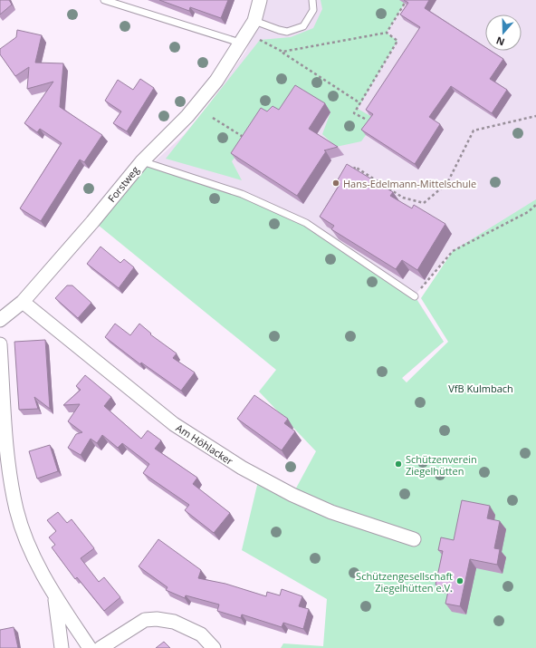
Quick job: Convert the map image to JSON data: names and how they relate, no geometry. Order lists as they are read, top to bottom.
{
  "streets": {
    "street": ["Forstweg", "Am Höhlacker"]
  },
  "crossings": [
    ["Forstweg", "Am Höhlacker"]
  ],
  "parks": ["VfB Kulmbach"],
  "places": ["Hans-Edelmann-Mittelschule", "Schützenverein Ziegelhütten", "Schützengesellschaft Ziegelhütten e.V."],
  "north": "bottom"
}
